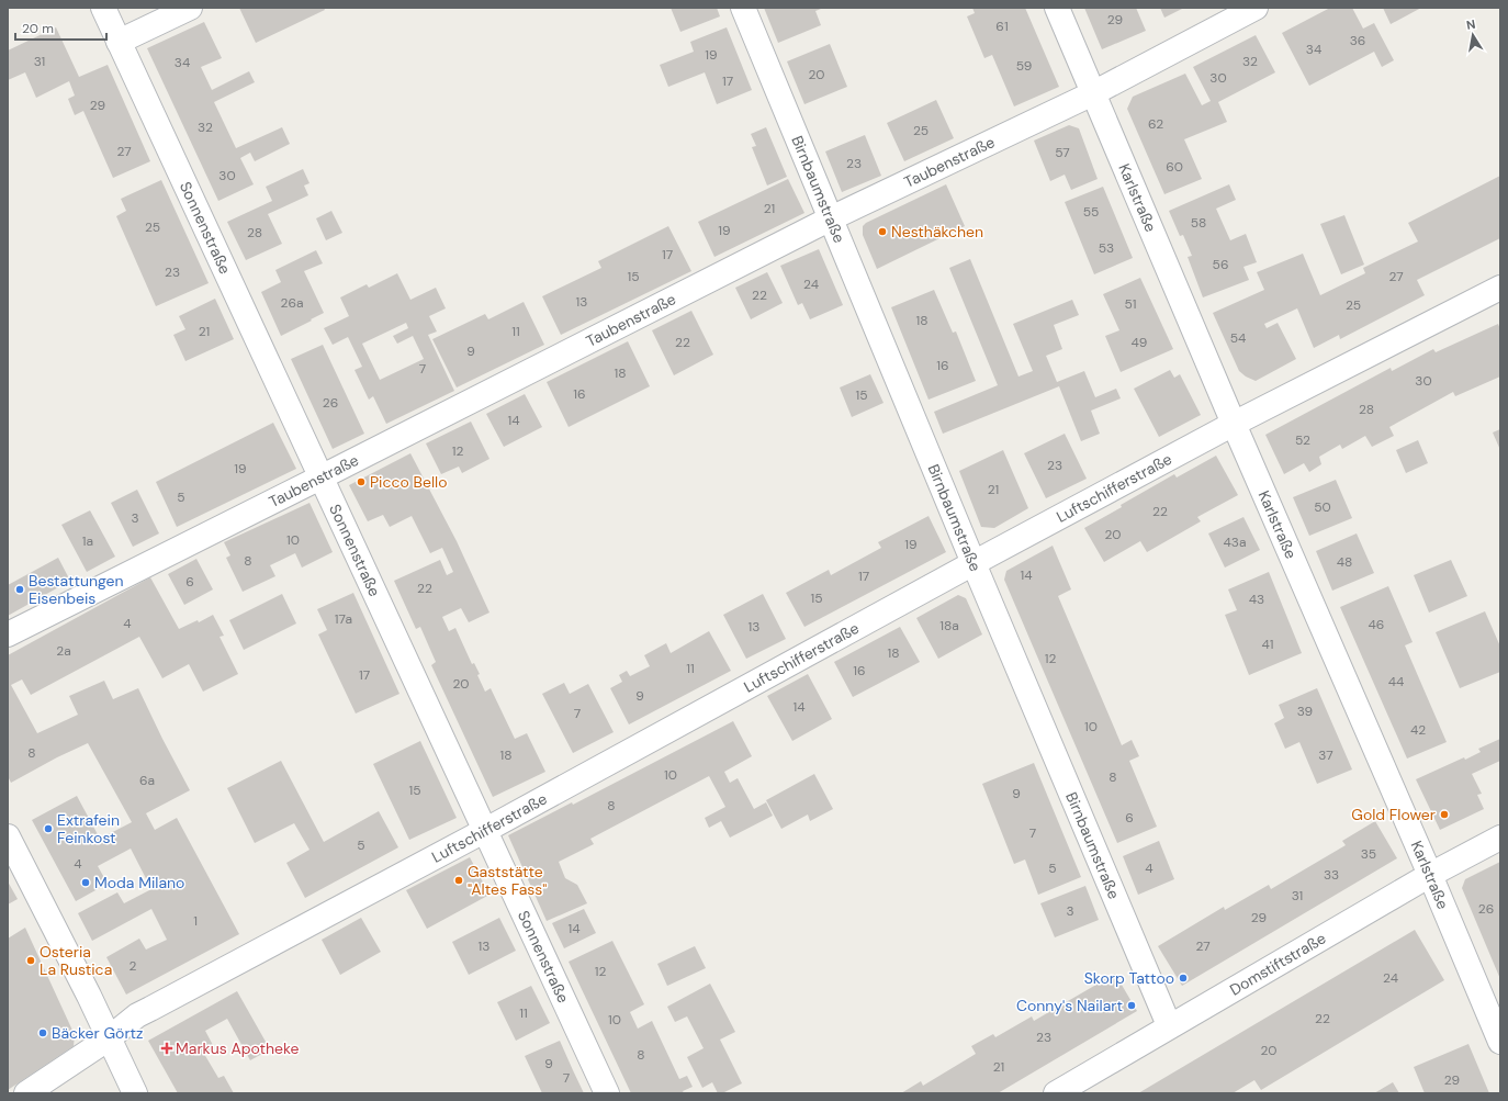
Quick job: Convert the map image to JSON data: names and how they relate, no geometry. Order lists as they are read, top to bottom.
{
  "streets": {
    "street": [
      "Taubenstraße",
      "Birnbaumstraße",
      "Karlstraße",
      "Sonnenstraße",
      "Luftschifferstraße",
      "Domstiftstraße"
    ]
  },
  "crossings": [
    ["Taubenstraße", "Birnbaumstraße"],
    ["Taubenstraße", "Karlstraße"],
    ["Taubenstraße", "Sonnenstraße"],
    ["Birnbaumstraße", "Luftschifferstraße"],
    ["Birnbaumstraße", "Domstiftstraße"],
    ["Karlstraße", "Luftschifferstraße"],
    ["Karlstraße", "Domstiftstraße"],
    ["Sonnenstraße", "Luftschifferstraße"]
  ],
  "places": {
    "other": [
      "Nesthäkchen",
      "Picco Bello",
      "Bestattungen Eisenbeis",
      "Gold Flower",
      "Extrafein Feinkost",
      "Gaststätte \"Altes Fass\"",
      "Moda Milano",
      "Osteria La Rustica",
      "Skorp Tattoo",
      "Conny's Nailart",
      "Bäcker Görtz"
    ],
    "health": ["Markus Apotheke"]
  },
  "house_numbers": [
    "29",
    "61",
    "36",
    "34",
    "19",
    "31",
    "32",
    "34",
    "59",
    "20",
    "30",
    "17",
    "29",
    "62",
    "32",
    "25",
    "27",
    "57",
    "23",
    "60",
    "30",
    "21",
    "55",
    "58",
    "25",
    "19",
    "28",
    "53",
    "17",
    "56",
    "23",
    "15",
    "27",
    "24",
    "22",
    "13",
    "26a",
    "51",
    "25",
    "18",
    "21",
    "11",
    "54",
    "22",
    "49",
    "9",
    "16",
    "7",
    "18",
    "30",
    "16",
    "15",
    "26",
    "28",
    "14",
    "52",
    "12",
    "23",
    "19",
    "21",
    "5",
    "50",
    "22",
    "3",
    "20",
    "10",
    "1a",
    "43a",
    "19",
    "8",
    "48",
    "14",
    "17",
    "6",
    "22",
    "15",
    "43",
    "17a",
    "4",
    "46",
    "18a",
    "13",
    "41",
    "2a",
    "18",
    "12",
    "11",
    "16",
    "17",
    "44",
    "20",
    "9",
    "14",
    "39",
    "7",
    "10",
    "42",
    "8",
    "18",
    "37",
    "10",
    "8",
    "6a",
    "15",
    "9",
    "8",
    "6",
    "7",
    "5",
    "35",
    "4",
    "5",
    "4",
    "33",
    "31",
    "26",
    "3",
    "29",
    "1",
    "14",
    "13",
    "27",
    "2",
    "12",
    "24",
    "11",
    "22",
    "10",
    "23",
    "20",
    "8",
    "9",
    "21",
    "7",
    "29"
  ],
  "scale_bar": "20 m",
  "north": "top"
}
